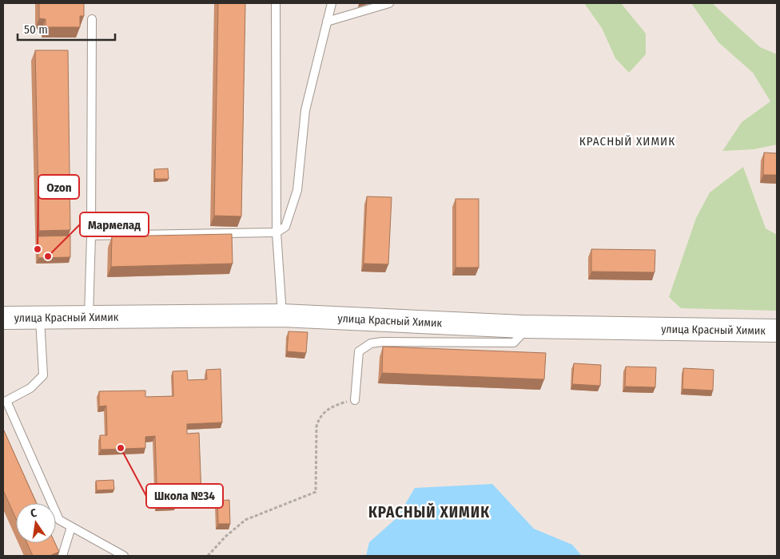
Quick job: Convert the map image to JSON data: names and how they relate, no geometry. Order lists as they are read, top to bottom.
{
  "streets": {
    "street": ["улица Красный Химик"]
  },
  "districts": ["КРАСНЫЙ ХИМИК", "КРАСНЫЙ ХИМИК"],
  "places": ["Ozon", "Мармелад", "Школа №34"],
  "scale_bar": "50 m",
  "north": "top"
}
